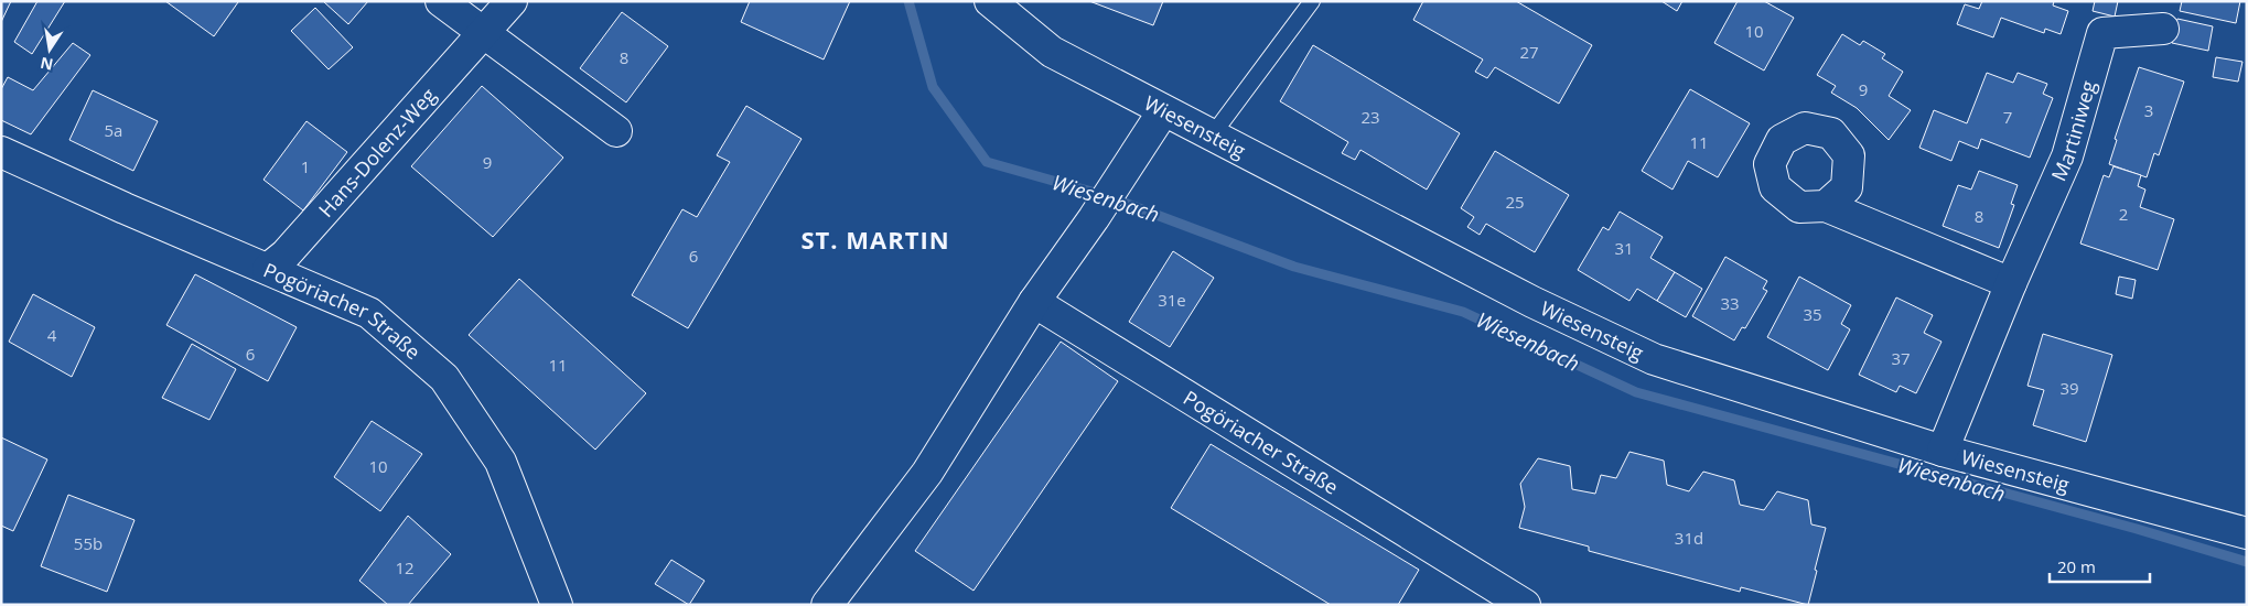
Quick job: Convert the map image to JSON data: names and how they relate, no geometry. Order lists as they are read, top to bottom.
{
  "streets": {
    "street": [
      "Wiesensteig",
      "Martiniweg",
      "Hans-Dolenz-Weg",
      "Pogöriacher Straße"
    ]
  },
  "crossings": [
    ["Wiesensteig", "Martiniweg"],
    ["Hans-Dolenz-Weg", "Pogöriacher Straße"]
  ],
  "districts": ["ST. MARTIN"],
  "water": ["Wiesenbach"],
  "house_numbers": [
    "10",
    "27",
    "8",
    "9",
    "3",
    "23",
    "7",
    "5a",
    "11",
    "9",
    "1",
    "25",
    "2",
    "8",
    "31",
    "6",
    "31e",
    "33",
    "35",
    "4",
    "6",
    "37",
    "11",
    "39",
    "10",
    "31d",
    "55b",
    "12"
  ],
  "scale_bar": "20 m",
  "north": "bottom"
}
